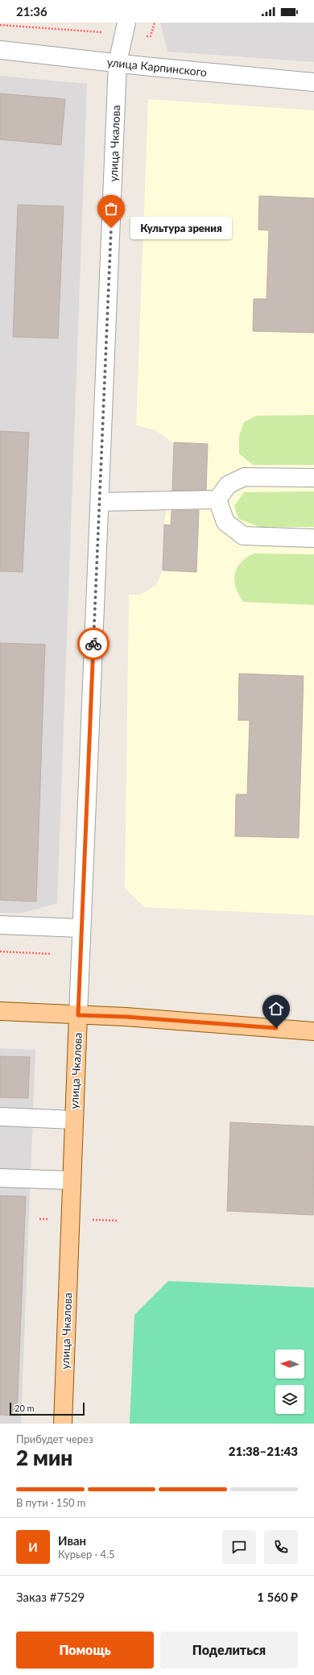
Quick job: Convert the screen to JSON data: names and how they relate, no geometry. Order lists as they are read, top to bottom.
{
  "streets": {
    "main road": ["улица Чкалова"],
    "street": ["улица Карпинского"]
  },
  "crossings": [
    ["улица Карпинского", "улица Чкалова"]
  ],
  "places": ["Культура зрения"],
  "scale_bar": "20 m",
  "north": "left",
  "page": {
    "status": "21:36",
    "bubble": "Культура зрения",
    "scale": "20 m",
    "heading": ["2 мин", "Прибудет через", "21:38–21:43"],
    "panel": [
      "Иван",
      "Курьер · 4.5",
      "Заказ #7529",
      "1 560 ₽"
    ],
    "bar": "В пути · 150 m",
    "round": "И",
    "buttons": ["Помощь", "Поделиться"]
  }
}
